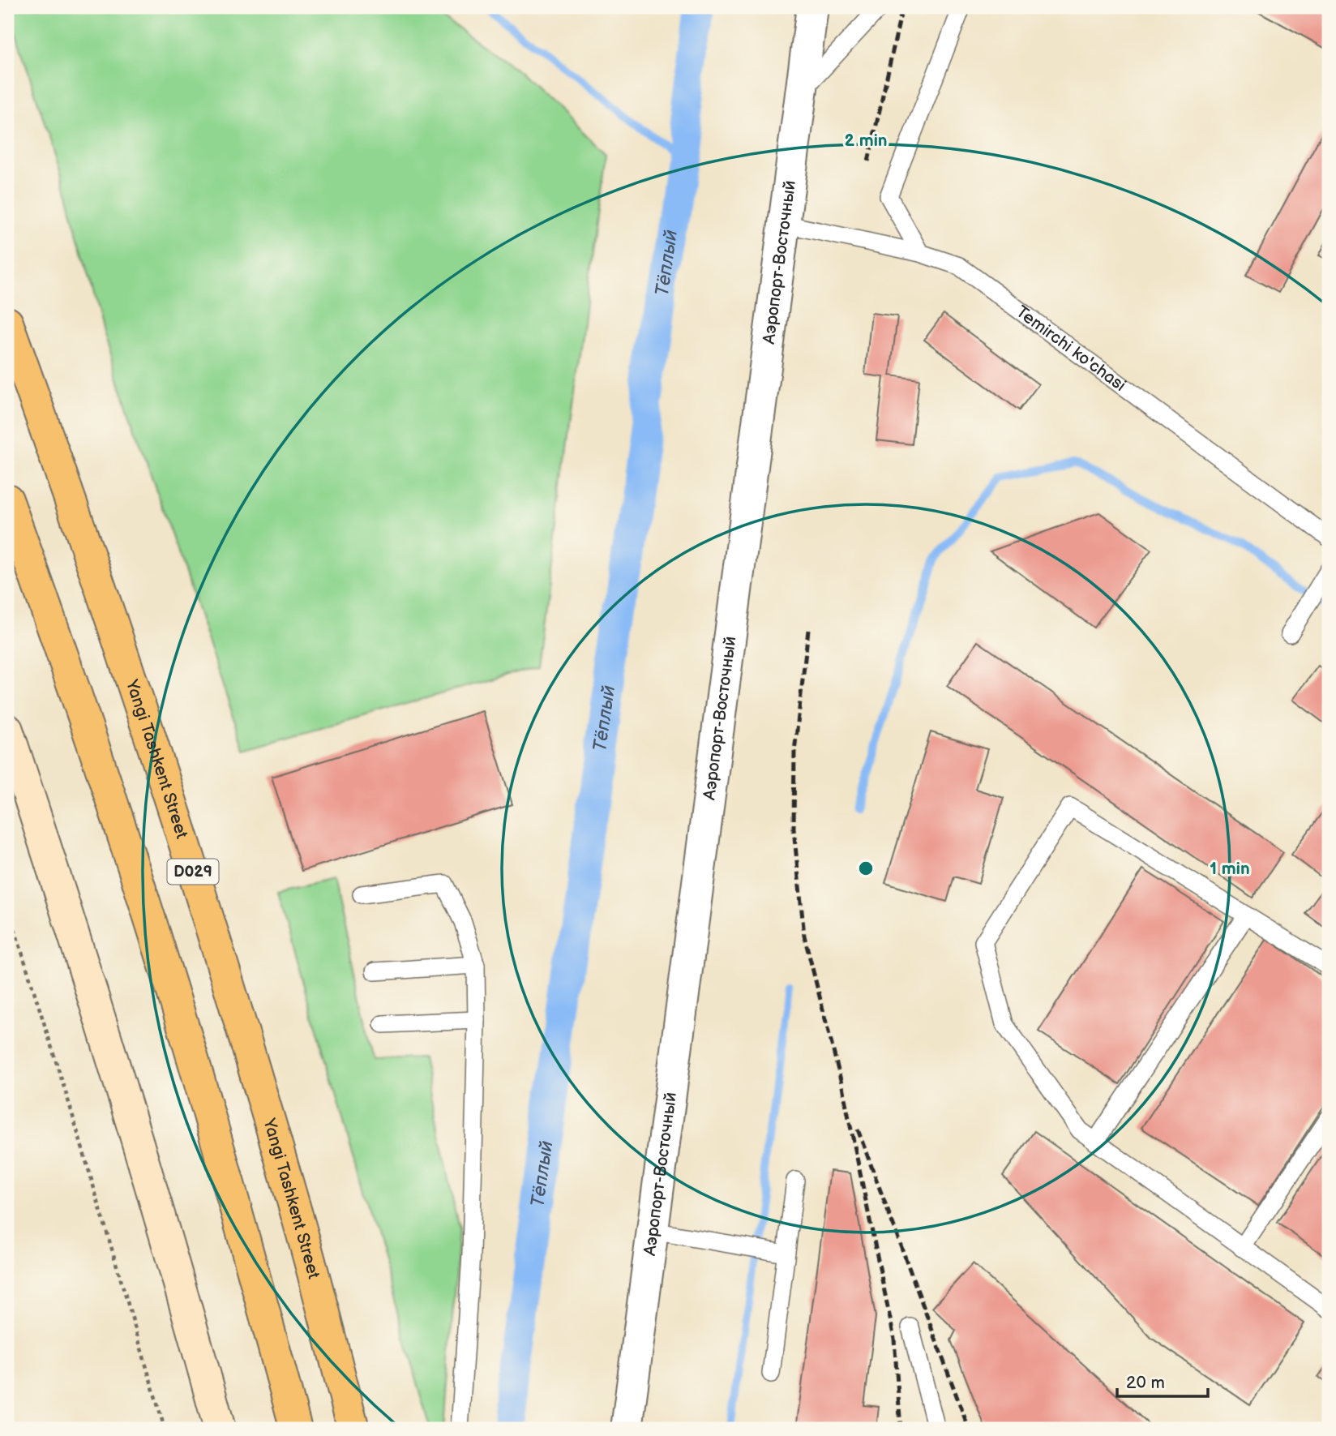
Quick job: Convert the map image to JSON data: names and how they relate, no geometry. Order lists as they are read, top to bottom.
{
  "streets": {
    "highway": ["Yangi Tashkent Street", "D029"],
    "street": ["Аэропорт-Восточный"],
    "lane": ["Temirchi ko'chasi"]
  },
  "crossings": [
    ["Аэропорт-Восточный", "Temirchi ko'chasi"]
  ],
  "water": ["Тёплый"],
  "scale_bar": "20 m",
  "rings": ["2 min", "1 min"]
}
